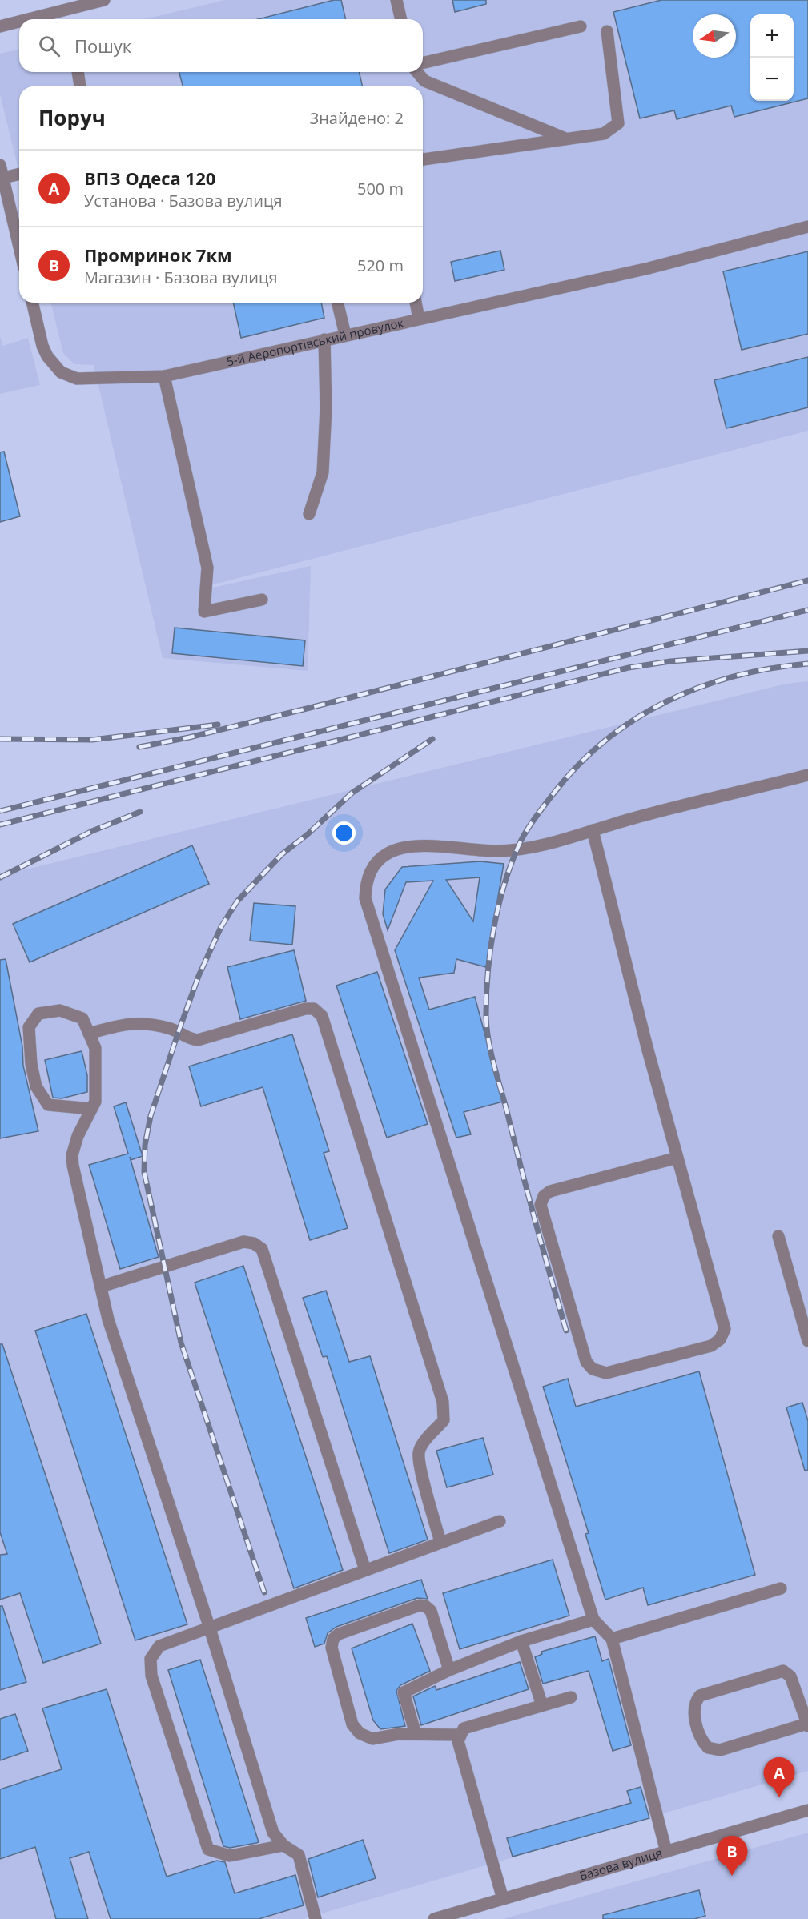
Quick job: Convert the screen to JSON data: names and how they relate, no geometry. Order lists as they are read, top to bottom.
{
  "streets": {
    "street": ["5-й Аеропортівський провулок", "Базова вулиця"]
  },
  "north": "left",
  "page": {
    "map_buttons": ["+", "−"],
    "search": "Пошук",
    "heading": ["Поруч", "Знайдено: 2"],
    "list": [
      {
        "mark": "A",
        "name": "ВПЗ Одеса 120",
        "note": "Установа · Базова вулиця",
        "value": "500 m"
      },
      {
        "mark": "B",
        "name": "Промринок 7км",
        "note": "Магазин · Базова вулиця",
        "value": "520 m"
      }
    ],
    "pins": ["A", "B"]
  }
}
